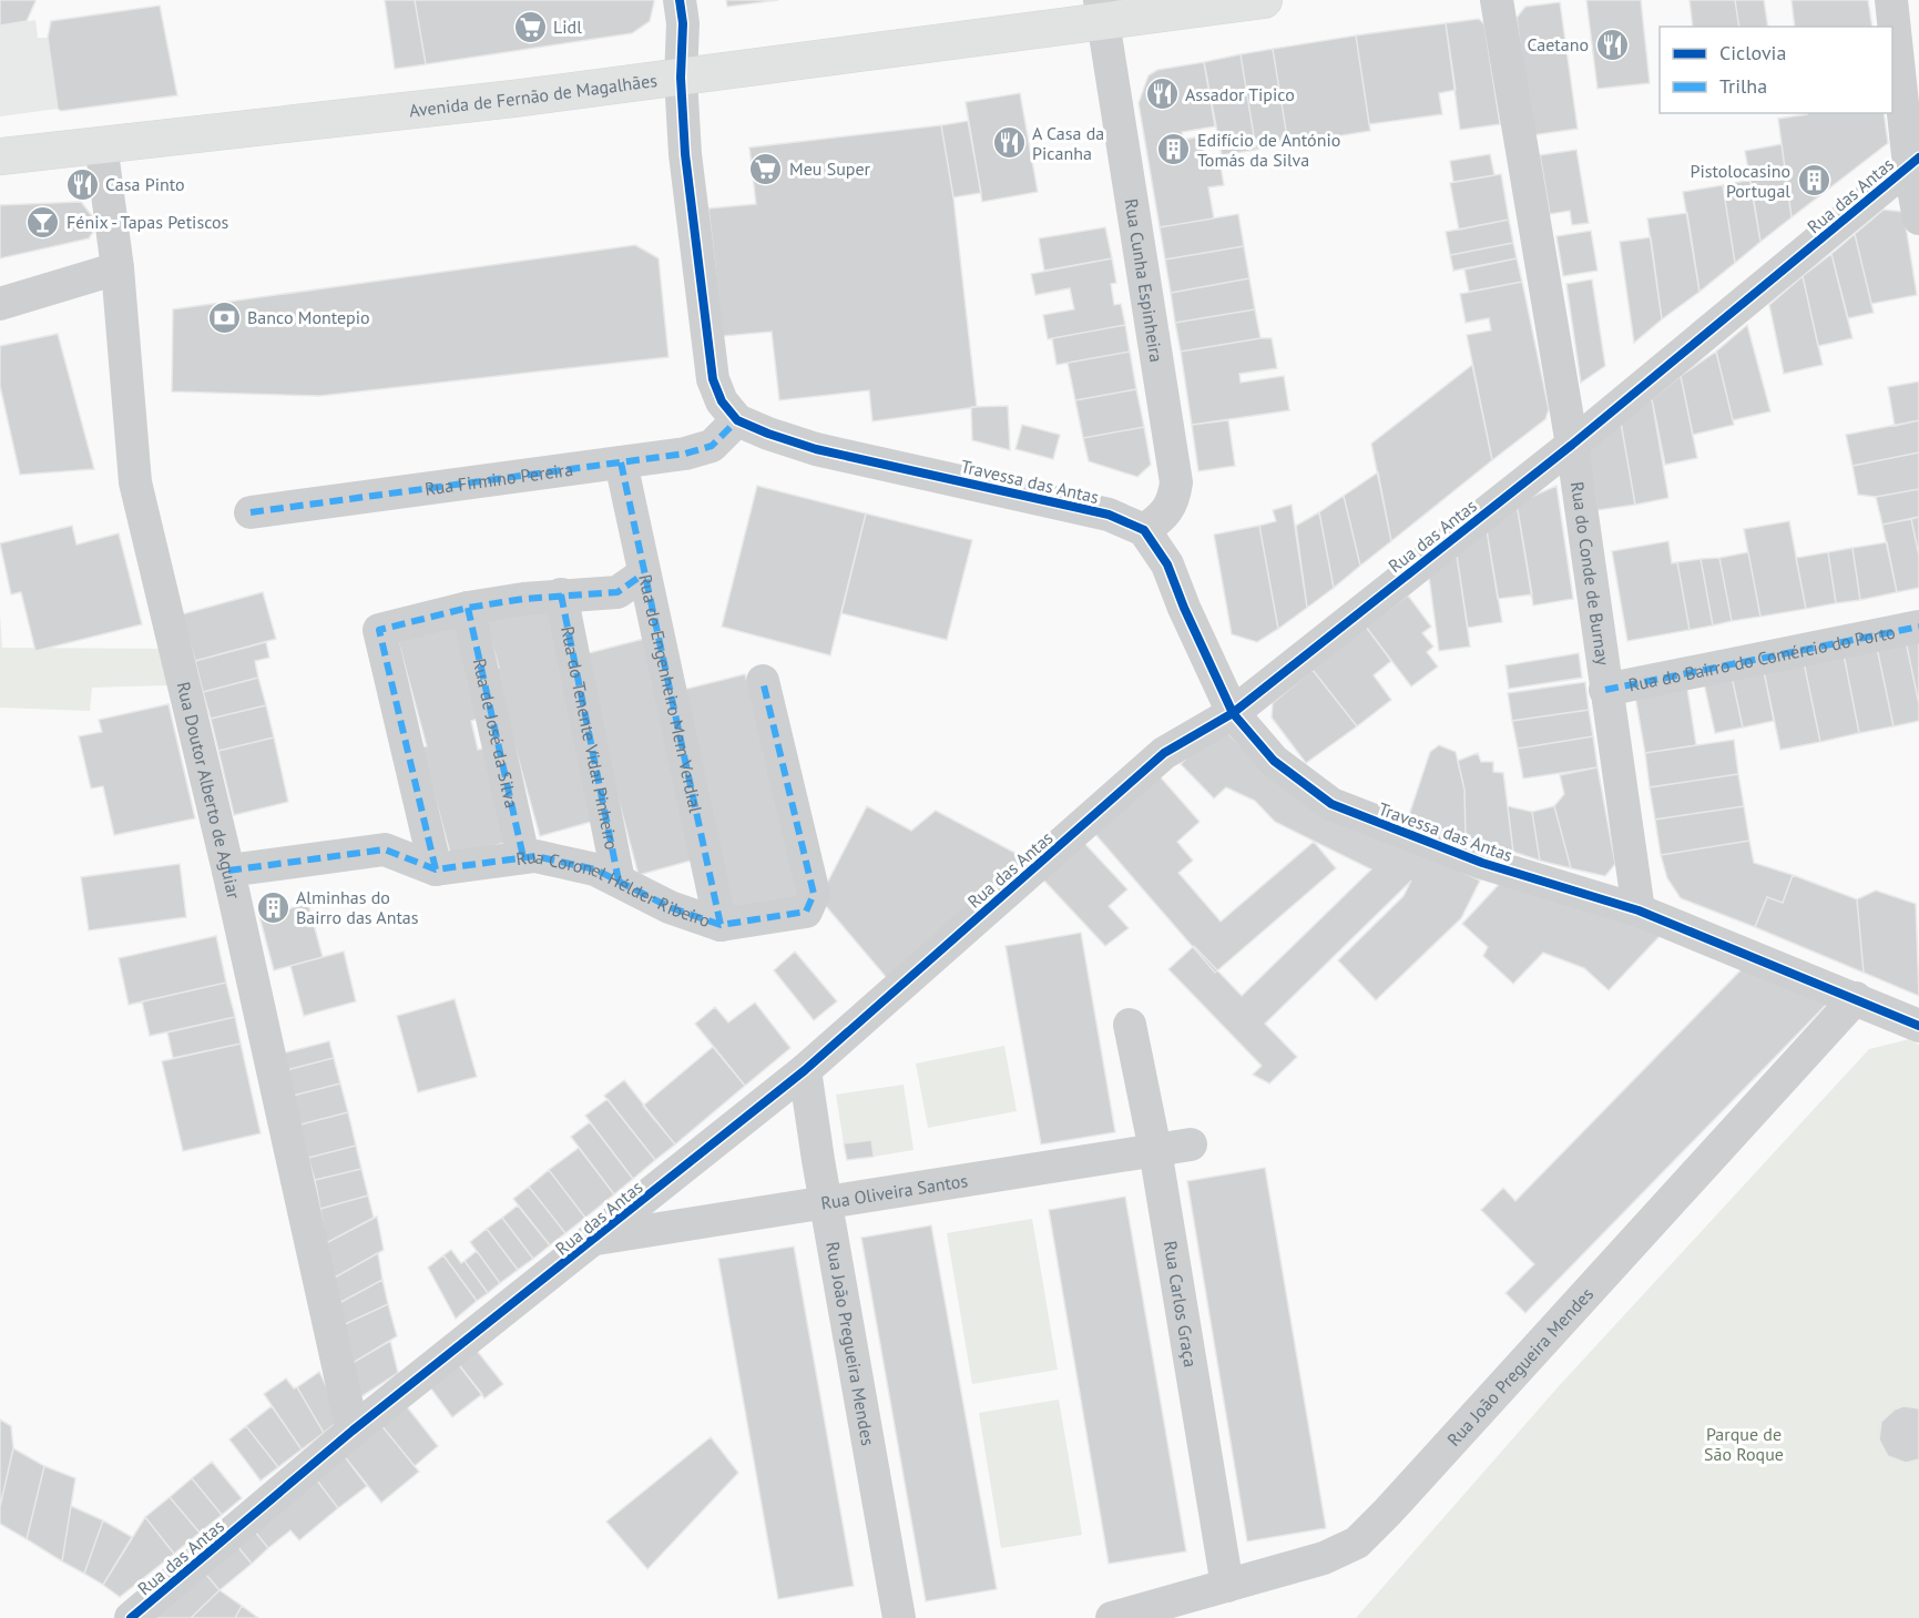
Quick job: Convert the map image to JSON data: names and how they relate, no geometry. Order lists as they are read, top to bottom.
{
  "streets": {
    "main road": ["Avenida de Fernão de Magalhães"],
    "street": [
      "Rua das Antas",
      "Rua Cunha Espinheira",
      "Rua Firmino Pereira",
      "Travessa das Antas",
      "Rua do Conde de Burnay",
      "Rua do Bairro do Comércio do Porto",
      "Rua do Engenheiro Mem Verdial",
      "Rua de José da Silva",
      "Rua do Tenente Vidal Pinheiro",
      "Rua Doutor Alberto de Aguiar",
      "Rua Coronel Hélder Ribeiro",
      "Rua Oliveira Santos",
      "Rua Carlos Graça",
      "Rua João Pregueira Mendes"
    ]
  },
  "crossings": [
    ["Avenida de Fernão de Magalhães", "Rua Cunha Espinheira"],
    ["Avenida de Fernão de Magalhães", "Rua Doutor Alberto de Aguiar"],
    ["Rua das Antas", "Travessa das Antas"],
    ["Rua das Antas", "Rua do Conde de Burnay"],
    ["Rua das Antas", "Rua Doutor Alberto de Aguiar"],
    ["Rua das Antas", "Rua Oliveira Santos"],
    ["Rua das Antas", "Rua João Pregueira Mendes"],
    ["Rua Cunha Espinheira", "Travessa das Antas"],
    ["Rua Firmino Pereira", "Travessa das Antas"],
    ["Rua Firmino Pereira", "Rua do Engenheiro Mem Verdial"],
    ["Travessa das Antas", "Rua do Conde de Burnay"],
    ["Travessa das Antas", "Rua João Pregueira Mendes"],
    ["Rua do Conde de Burnay", "Rua do Bairro do Comércio do Porto"],
    ["Rua do Engenheiro Mem Verdial", "Rua Coronel Hélder Ribeiro"],
    ["Rua de José da Silva", "Rua Coronel Hélder Ribeiro"],
    ["Rua do Tenente Vidal Pinheiro", "Rua Coronel Hélder Ribeiro"],
    ["Rua Doutor Alberto de Aguiar", "Rua Coronel Hélder Ribeiro"],
    ["Rua Oliveira Santos", "Rua Carlos Graça"],
    ["Rua Oliveira Santos", "Rua João Pregueira Mendes"],
    ["Rua Carlos Graça", "Rua João Pregueira Mendes"]
  ],
  "parks": ["Parque de São Roque"],
  "places": {
    "supermarket": ["Lidl", "Meu Super"],
    "restaurant": [
      "Caetano",
      "Assador Tipico",
      "A Casa da Picanha",
      "Casa Pinto"
    ],
    "building": ["Edifício de António Tomás da Silva", "Pistolocasino Portugal", "Alminhas do Bairro das Antas"],
    "bar": ["Fénix - Tapas Petiscos"],
    "bank": ["Banco Montepio"]
  },
  "legend": ["Ciclovia", "Trilha"]
}
